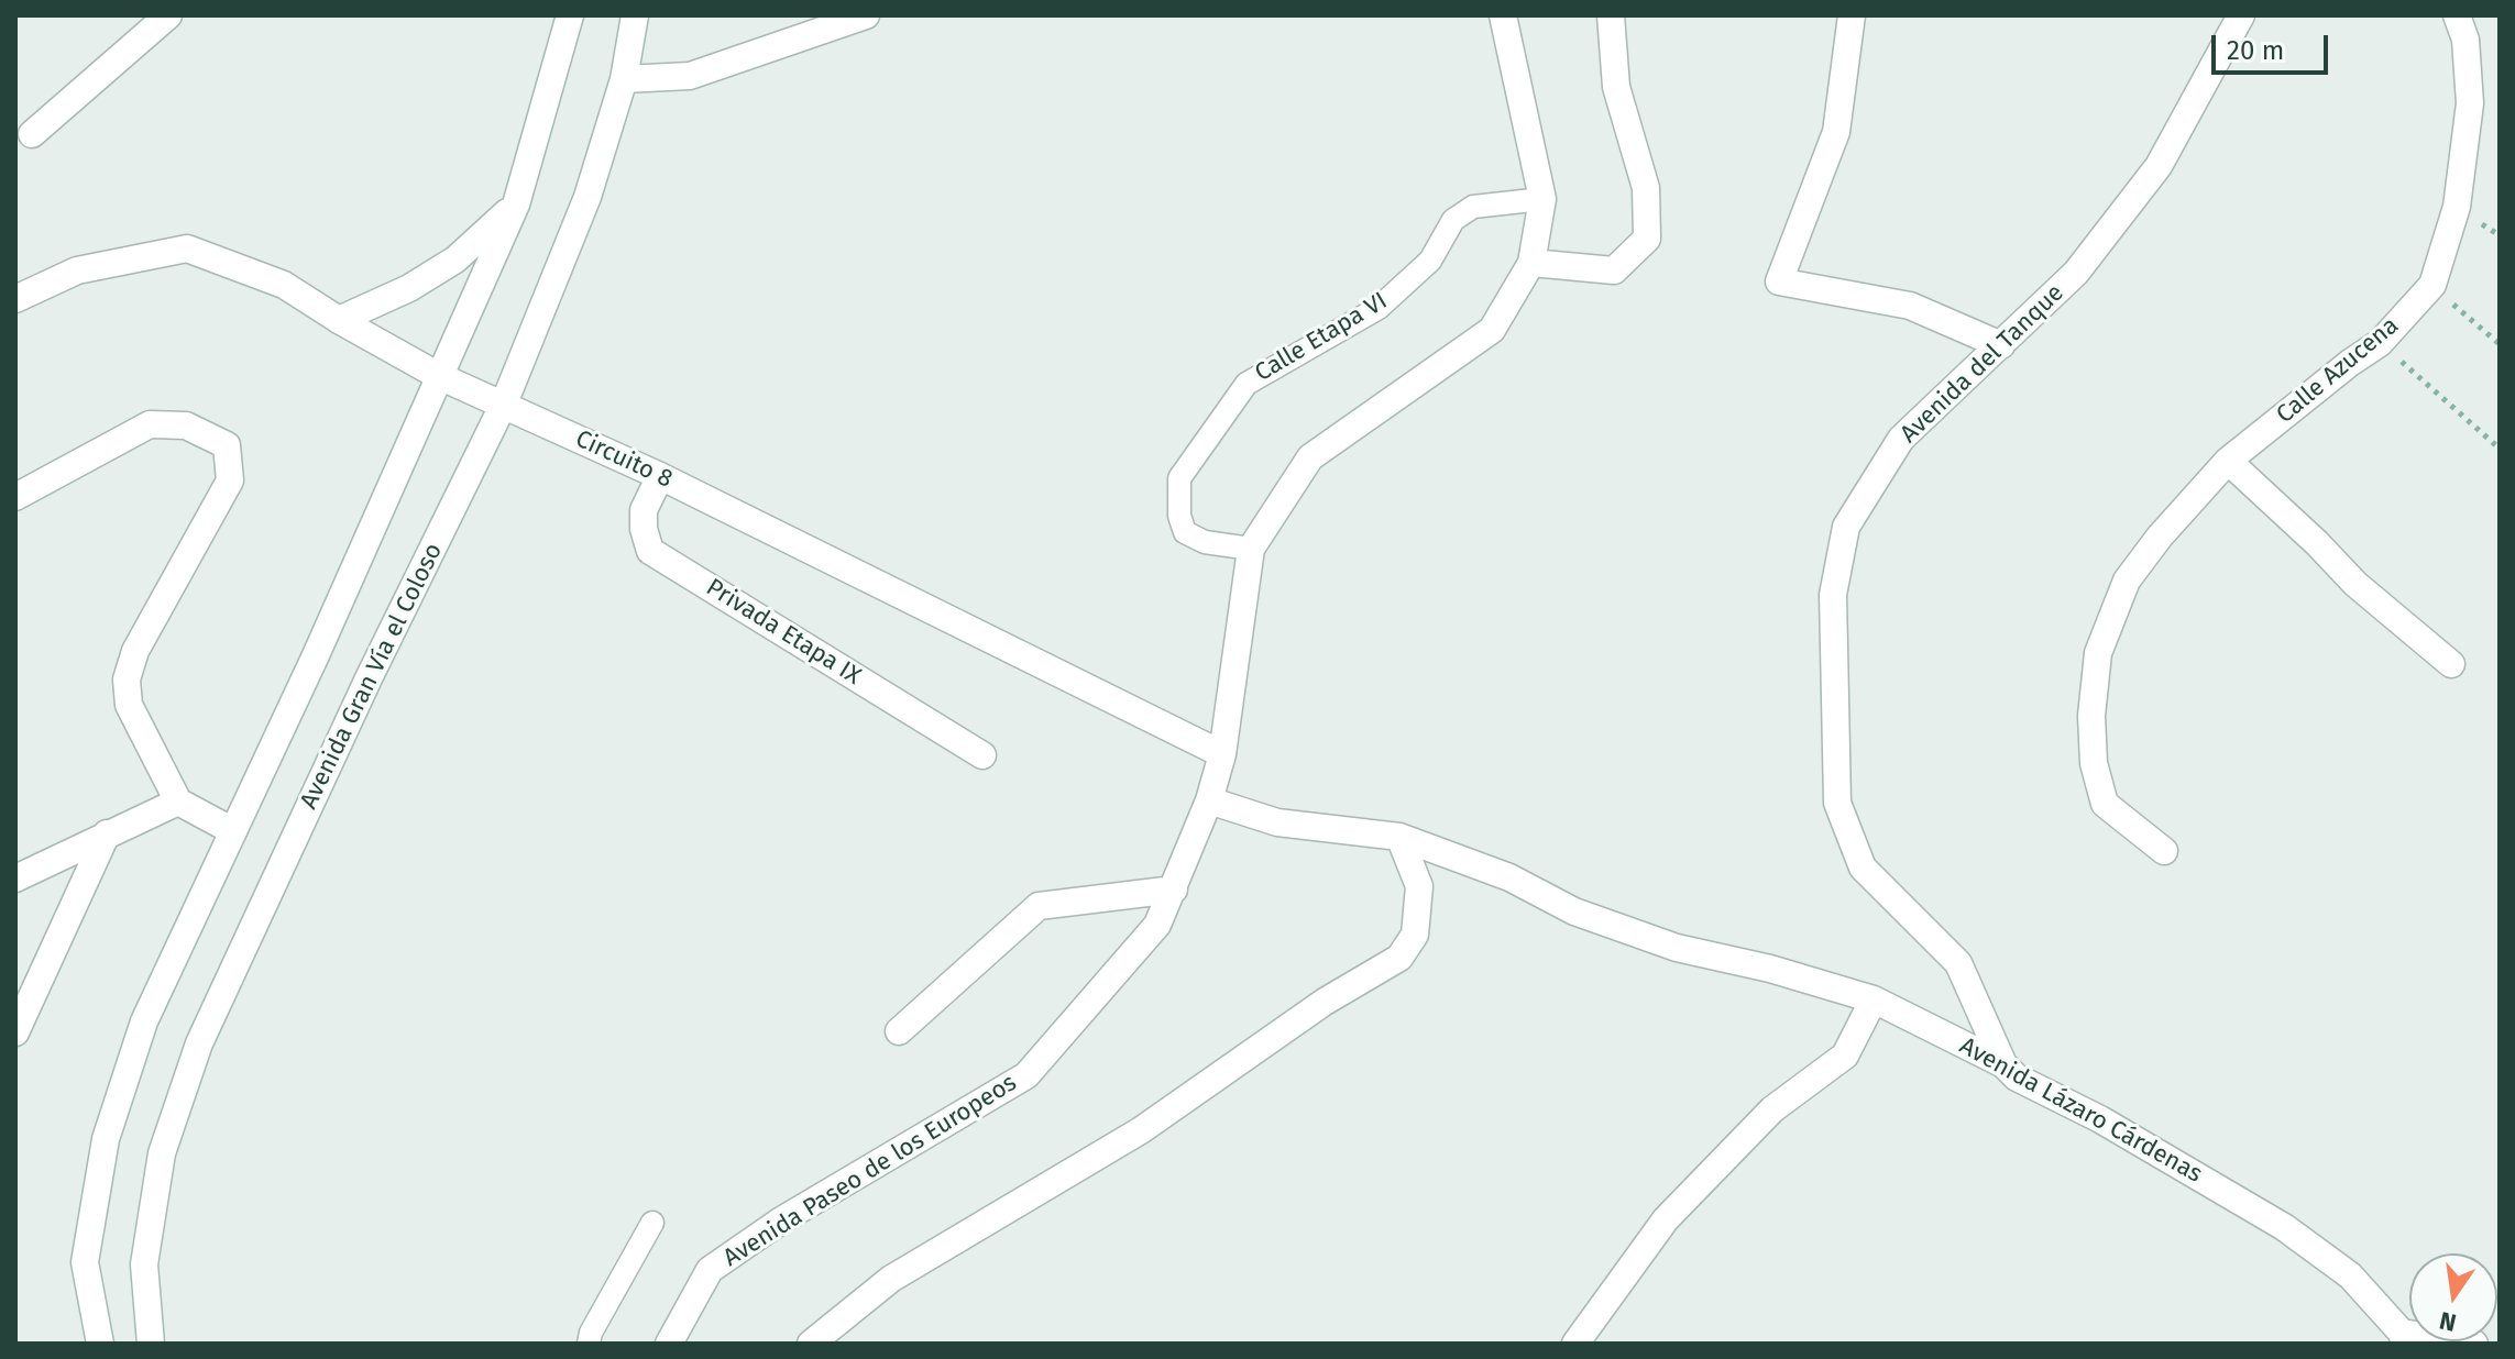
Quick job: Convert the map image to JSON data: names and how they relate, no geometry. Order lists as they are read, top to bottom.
{
  "streets": {
    "street": [
      "Avenida del Tanque",
      "Calle Azucena",
      "Circuito 8",
      "Privada Etapa IX",
      "Avenida Gran Vía el Coloso",
      "Avenida Lázaro Cárdenas",
      "Avenida Paseo de los Europeos"
    ],
    "lane": ["Calle Etapa VI"]
  },
  "crossings": [
    ["Calle Etapa VI", "Avenida Paseo de los Europeos"],
    ["Avenida del Tanque", "Avenida Lázaro Cárdenas"],
    ["Circuito 8", "Privada Etapa IX"],
    ["Circuito 8", "Avenida Gran Vía el Coloso"],
    ["Circuito 8", "Avenida Paseo de los Europeos"],
    ["Avenida Lázaro Cárdenas", "Avenida Paseo de los Europeos"]
  ],
  "scale_bar": "20 m",
  "north": "bottom"
}
